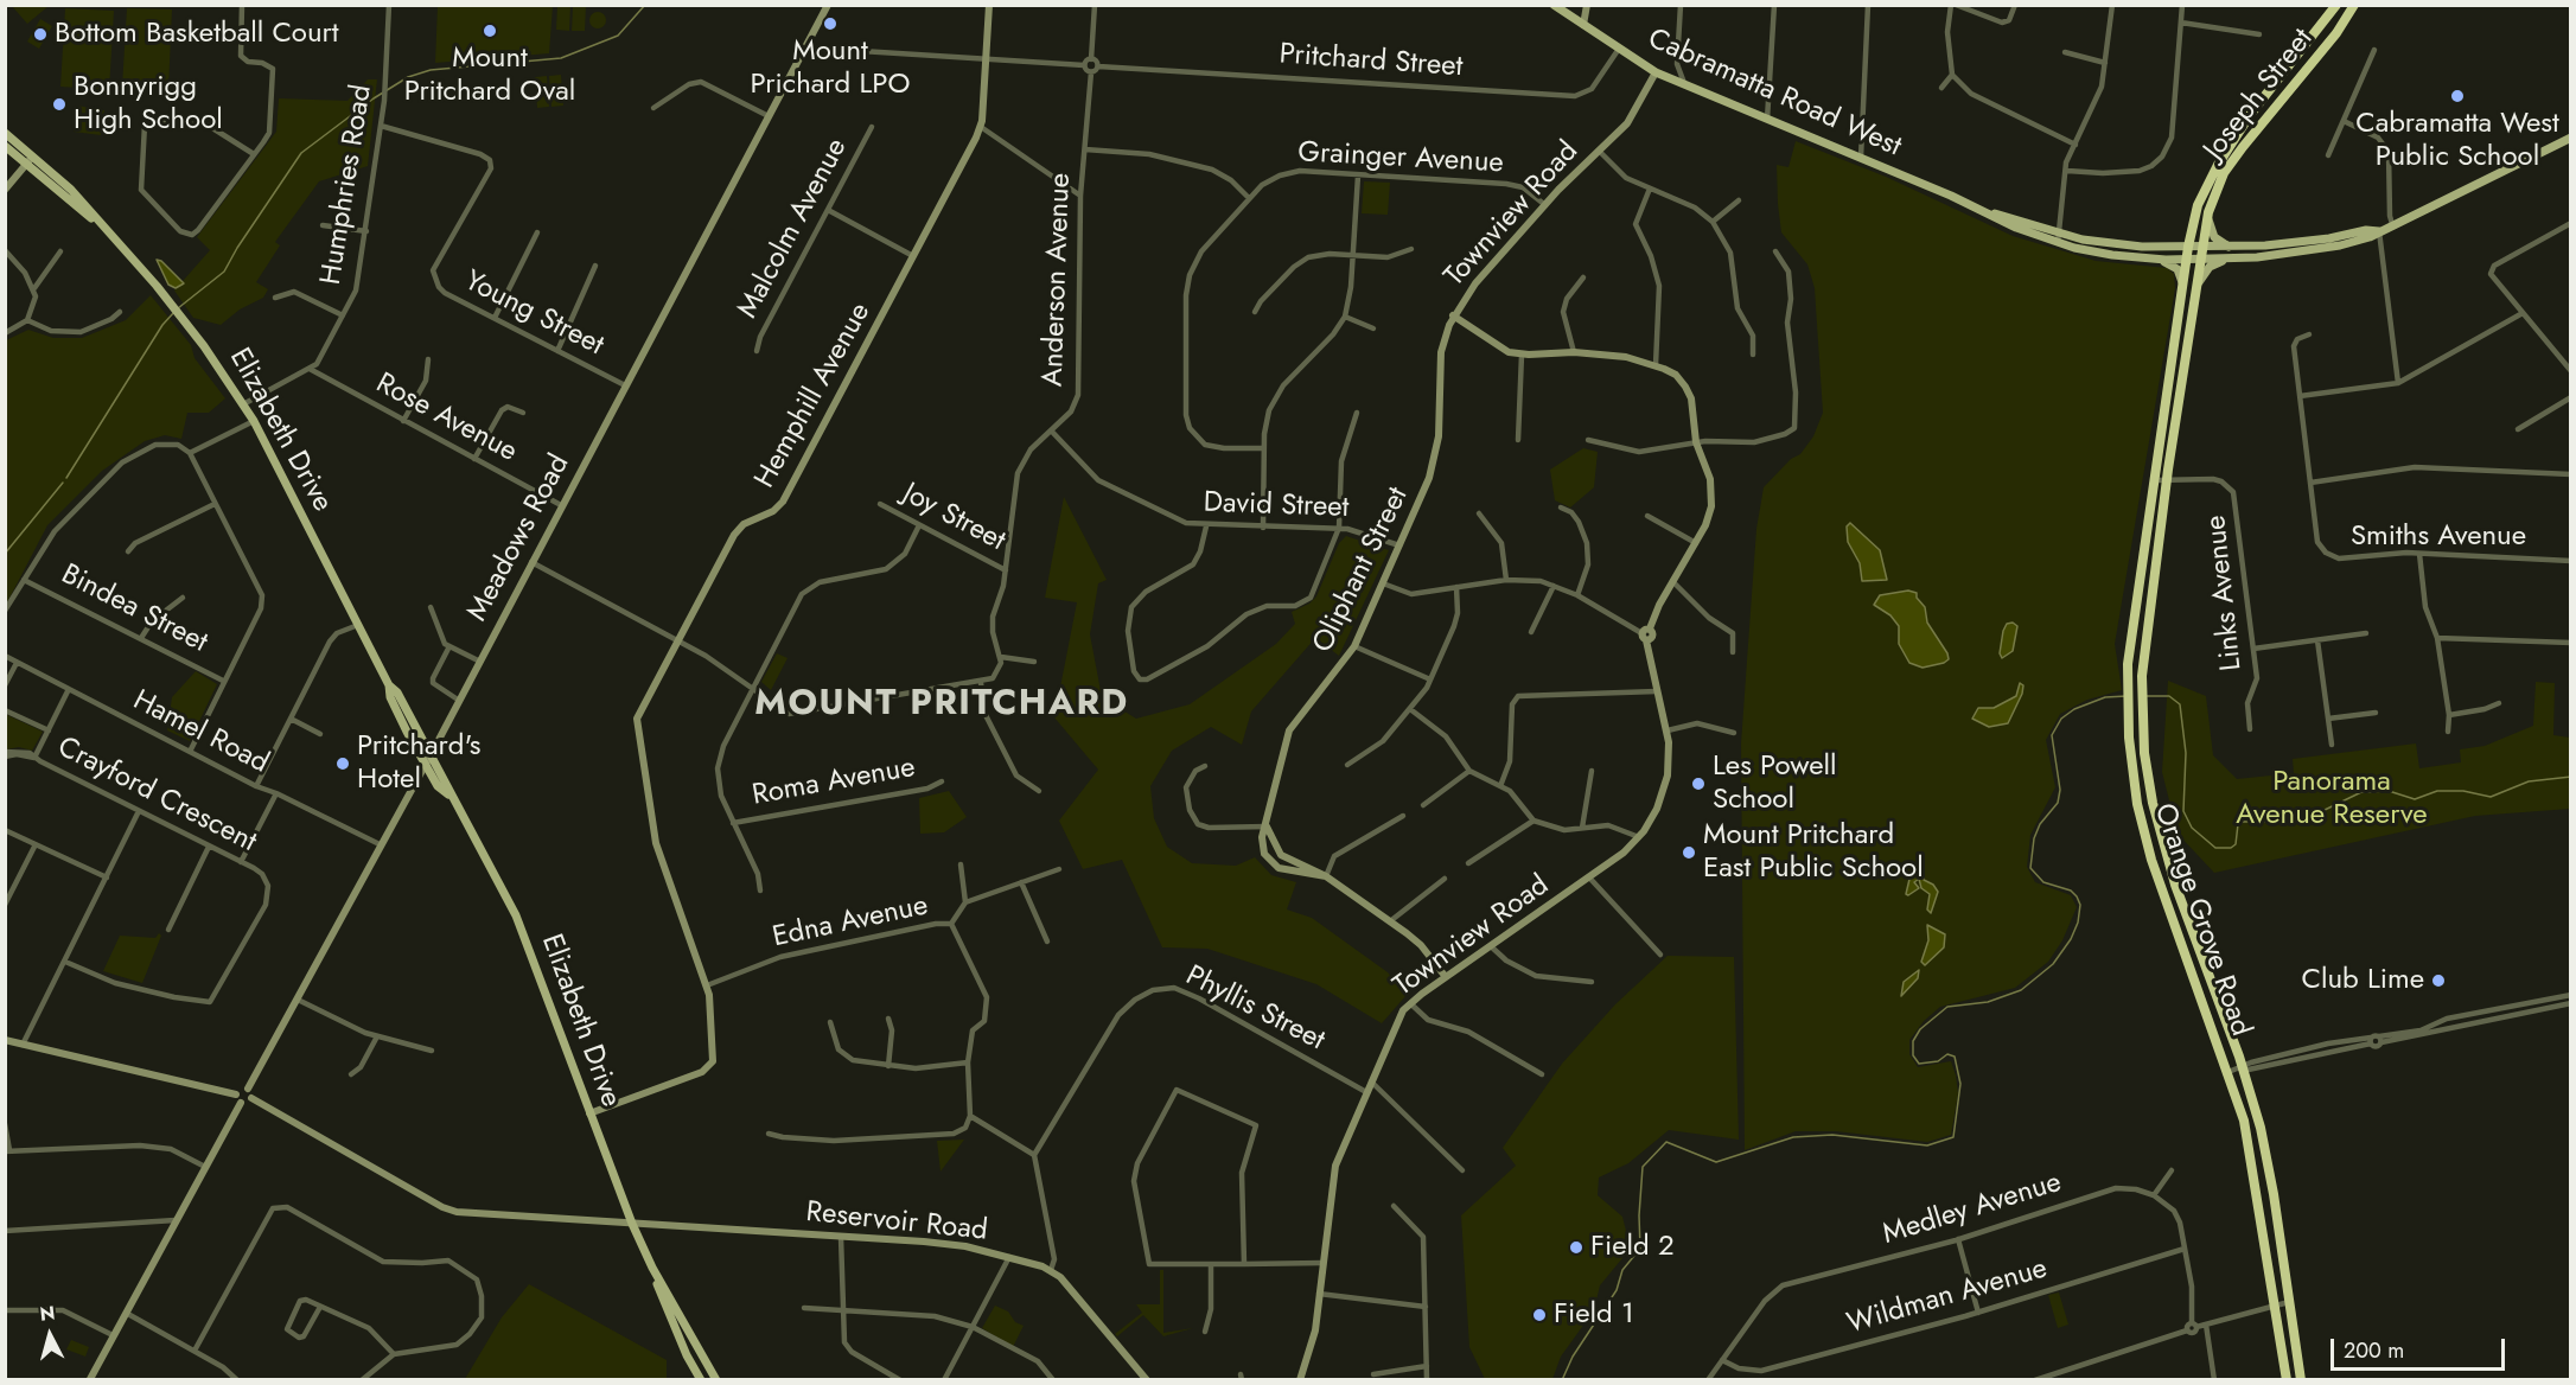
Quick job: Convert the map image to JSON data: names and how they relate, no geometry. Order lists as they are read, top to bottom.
{
  "streets": {
    "highway": ["Joseph Street", "Orange Grove Road"],
    "main road": ["Cabramatta Road West", "Elizabeth Drive"],
    "street": [
      "Pritchard Street",
      "Grainger Avenue",
      "Humphries Road",
      "Townview Road",
      "Malcolm Avenue",
      "Anderson Avenue",
      "Young Street",
      "Hemphill Avenue",
      "Rose Avenue",
      "David Street",
      "Joy Street",
      "Smiths Avenue",
      "Meadows Road",
      "Oliphant Street",
      "Links Avenue",
      "Bindea Street",
      "Hamel Road",
      "Roma Avenue",
      "Crayford Crescent",
      "Edna Avenue",
      "Phyllis Street",
      "Medley Avenue",
      "Reservoir Road",
      "Wildman Avenue"
    ]
  },
  "crossings": [
    ["Pritchard Street", "Cabramatta Road West"],
    ["Cabramatta Road West", "Joseph Street"],
    ["Cabramatta Road West", "Townview Road"],
    ["Cabramatta Road West", "Orange Grove Road"],
    ["Joseph Street", "Orange Grove Road"],
    ["Grainger Avenue", "Townview Road"],
    ["Humphries Road", "Young Street"],
    ["Humphries Road", "Rose Avenue"],
    ["Humphries Road", "Elizabeth Drive"],
    ["Townview Road", "Oliphant Street"],
    ["Townview Road", "Phyllis Street"],
    ["Anderson Avenue", "David Street"],
    ["Anderson Avenue", "Joy Street"],
    ["Young Street", "Meadows Road"],
    ["Hemphill Avenue", "Elizabeth Drive"],
    ["Hemphill Avenue", "Edna Avenue"],
    ["Rose Avenue", "Meadows Road"],
    ["Elizabeth Drive", "Meadows Road"],
    ["Elizabeth Drive", "Reservoir Road"],
    ["David Street", "Oliphant Street"],
    ["Meadows Road", "Hamel Road"],
    ["Meadows Road", "Reservoir Road"],
    ["Links Avenue", "Orange Grove Road"],
    ["Medley Avenue", "Wildman Avenue"]
  ],
  "districts": ["MOUNT PRITCHARD"],
  "parks": ["Panorama Avenue Reserve"],
  "places": [
    "Mount Prichard LPO",
    "Mount Pritchard Oval",
    "Bottom Basketball Court",
    "Cabramatta West Public School",
    "Bonnyrigg High School",
    "Pritchard's Hotel",
    "Les Powell School",
    "Mount Pritchard East Public School",
    "Club Lime",
    "Field 2",
    "Field 1"
  ],
  "scale_bar": "200 m",
  "north": "top"
}
